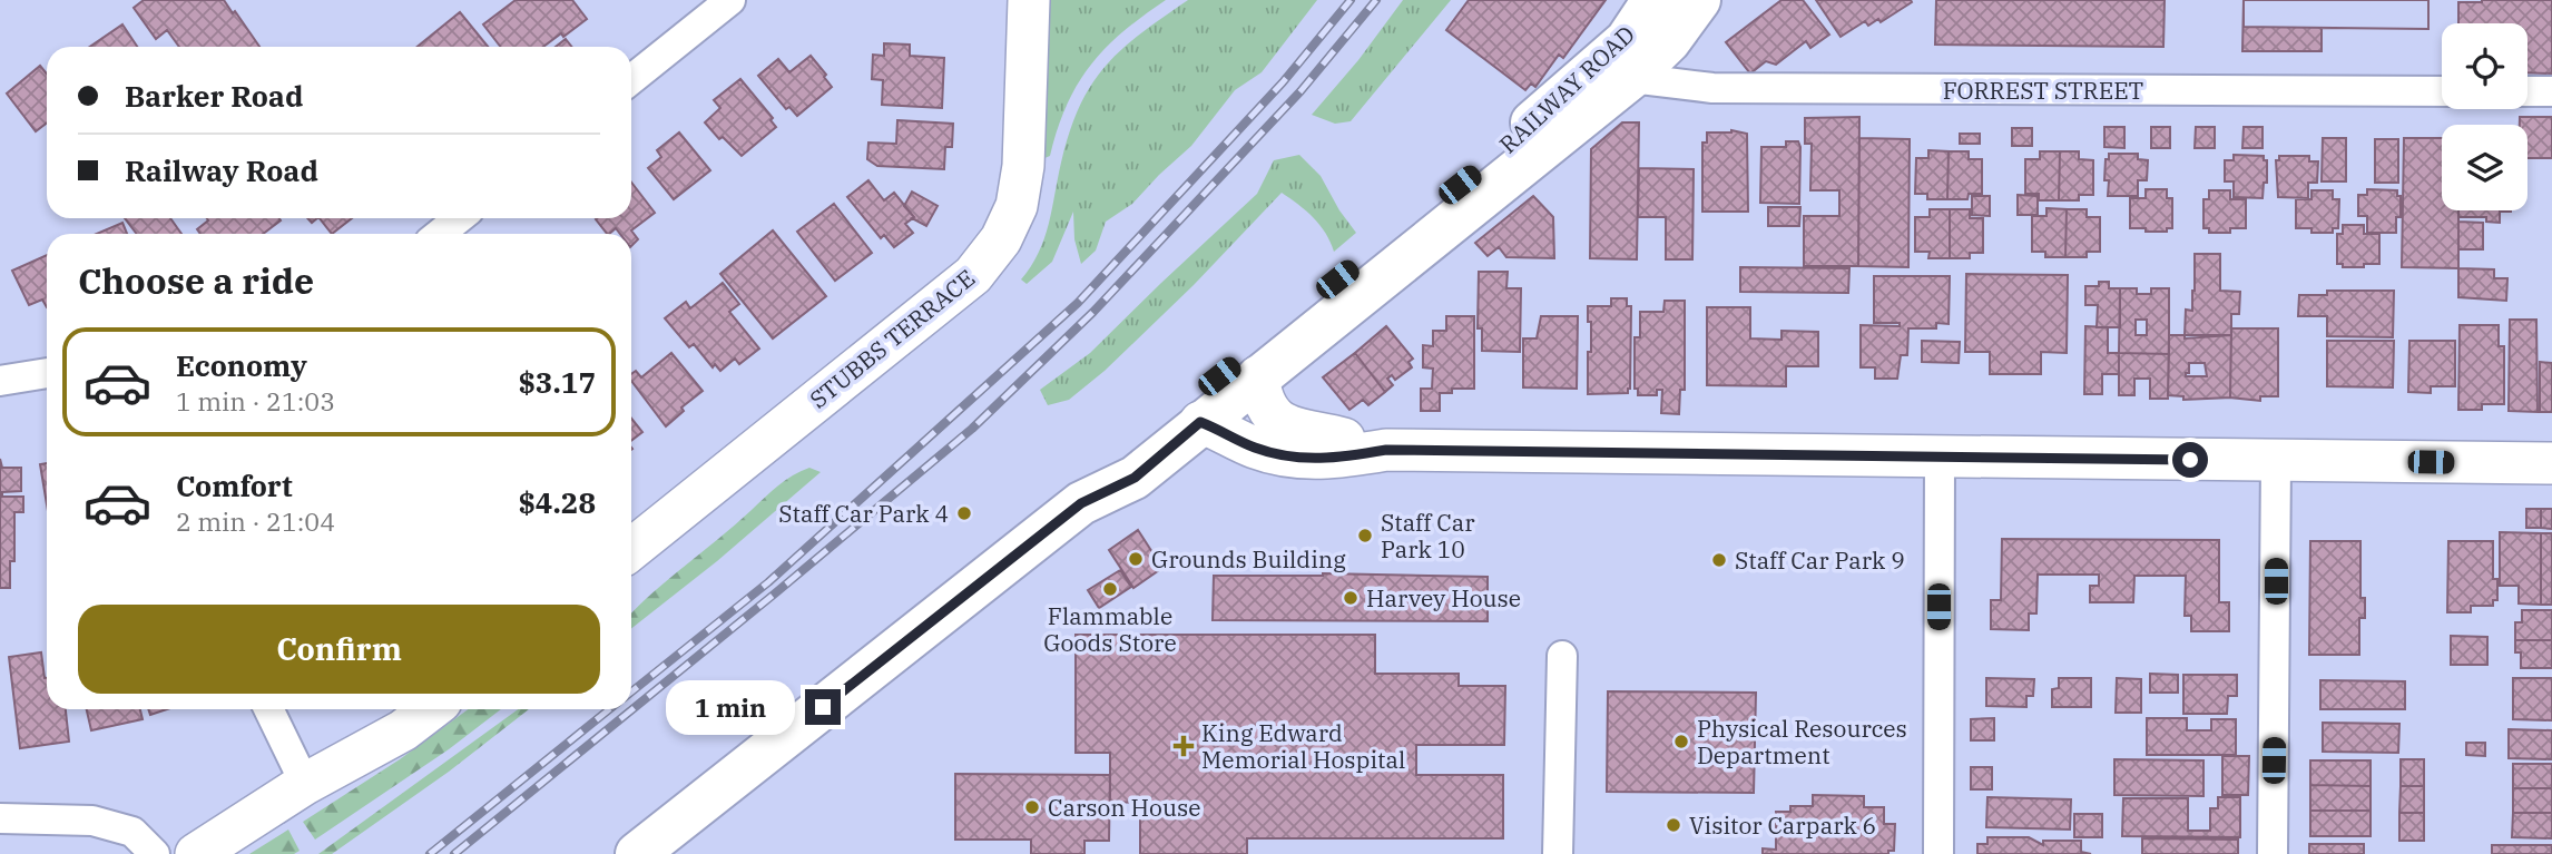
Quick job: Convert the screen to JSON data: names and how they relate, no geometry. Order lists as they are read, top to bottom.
{
  "streets": {
    "main road": ["RAILWAY ROAD"],
    "street": ["FORREST STREET", "STUBBS TERRACE"]
  },
  "crossings": [
    ["RAILWAY ROAD", "FORREST STREET"]
  ],
  "places": {
    "other": [
      "Staff Car Park 4",
      "Staff Car Park 10",
      "Grounds Building",
      "Staff Car Park 9",
      "Flammable Goods Store",
      "Harvey House",
      "Physical Resources Department",
      "Carson House",
      "Visitor Carpark 6"
    ],
    "health": ["King Edward Memorial Hospital"]
  },
  "page": {
    "banner": ["Barker Road", "Railway Road"],
    "heading": "Choose a ride",
    "list": [
      {
        "name": "Economy",
        "note": "1 min · 21:03",
        "value": "$3.17"
      },
      {
        "name": "Comfort",
        "note": "2 min · 21:04",
        "value": "$4.28"
      }
    ],
    "buttons": "Confirm",
    "bubble": "1 min"
  }
}
